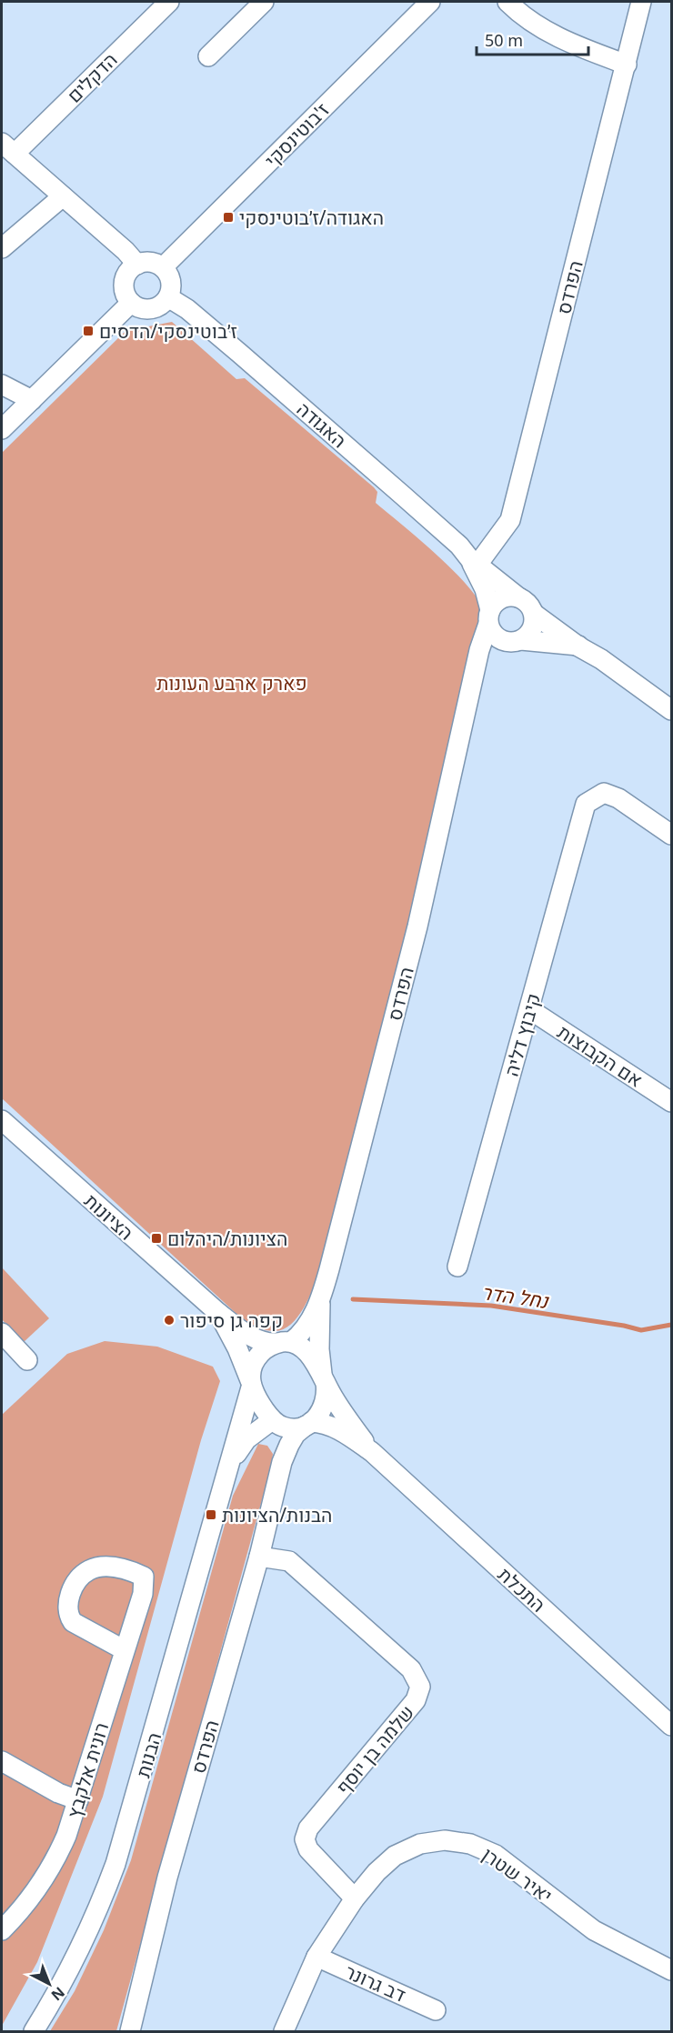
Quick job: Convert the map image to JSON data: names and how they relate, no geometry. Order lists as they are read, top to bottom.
{
  "streets": {
    "street": [
      "הדקלים",
      "ז'בוטינסקי",
      "הפרדס",
      "האגודה",
      "קיבוץ דליה",
      "אם הקבוצות",
      "הציונות",
      "התכלת",
      "שלמה בן יוסף",
      "הבנות",
      "רונית אלקבץ",
      "יאיר שטרן",
      "דב גרונר"
    ]
  },
  "crossings": [
    ["ז'בוטינסקי", "האגודה"],
    ["הפרדס", "האגודה"],
    ["הפרדס", "הציונות"],
    ["הפרדס", "התכלת"],
    ["הפרדס", "שלמה בן יוסף"],
    ["הפרדס", "הבנות"],
    ["קיבוץ דליה", "אם הקבוצות"],
    ["הציונות", "התכלת"],
    ["הציונות", "הבנות"],
    ["התכלת", "הבנות"],
    ["שלמה בן יוסף", "יאיר שטרן"],
    ["יאיר שטרן", "דב גרונר"]
  ],
  "water": ["נחל הדר"],
  "parks": ["פארק ארבע העונות"],
  "places": {
    "transit": [
      "האגודה/ז׳בוטינסקי",
      "ז׳בוטינסקי/הדסים",
      "הציונות/היהלום",
      "הבנות/הציונות"
    ],
    "other": ["קפה גן סיפור"]
  },
  "scale_bar": "50 m",
  "north": "bottom right"
}
